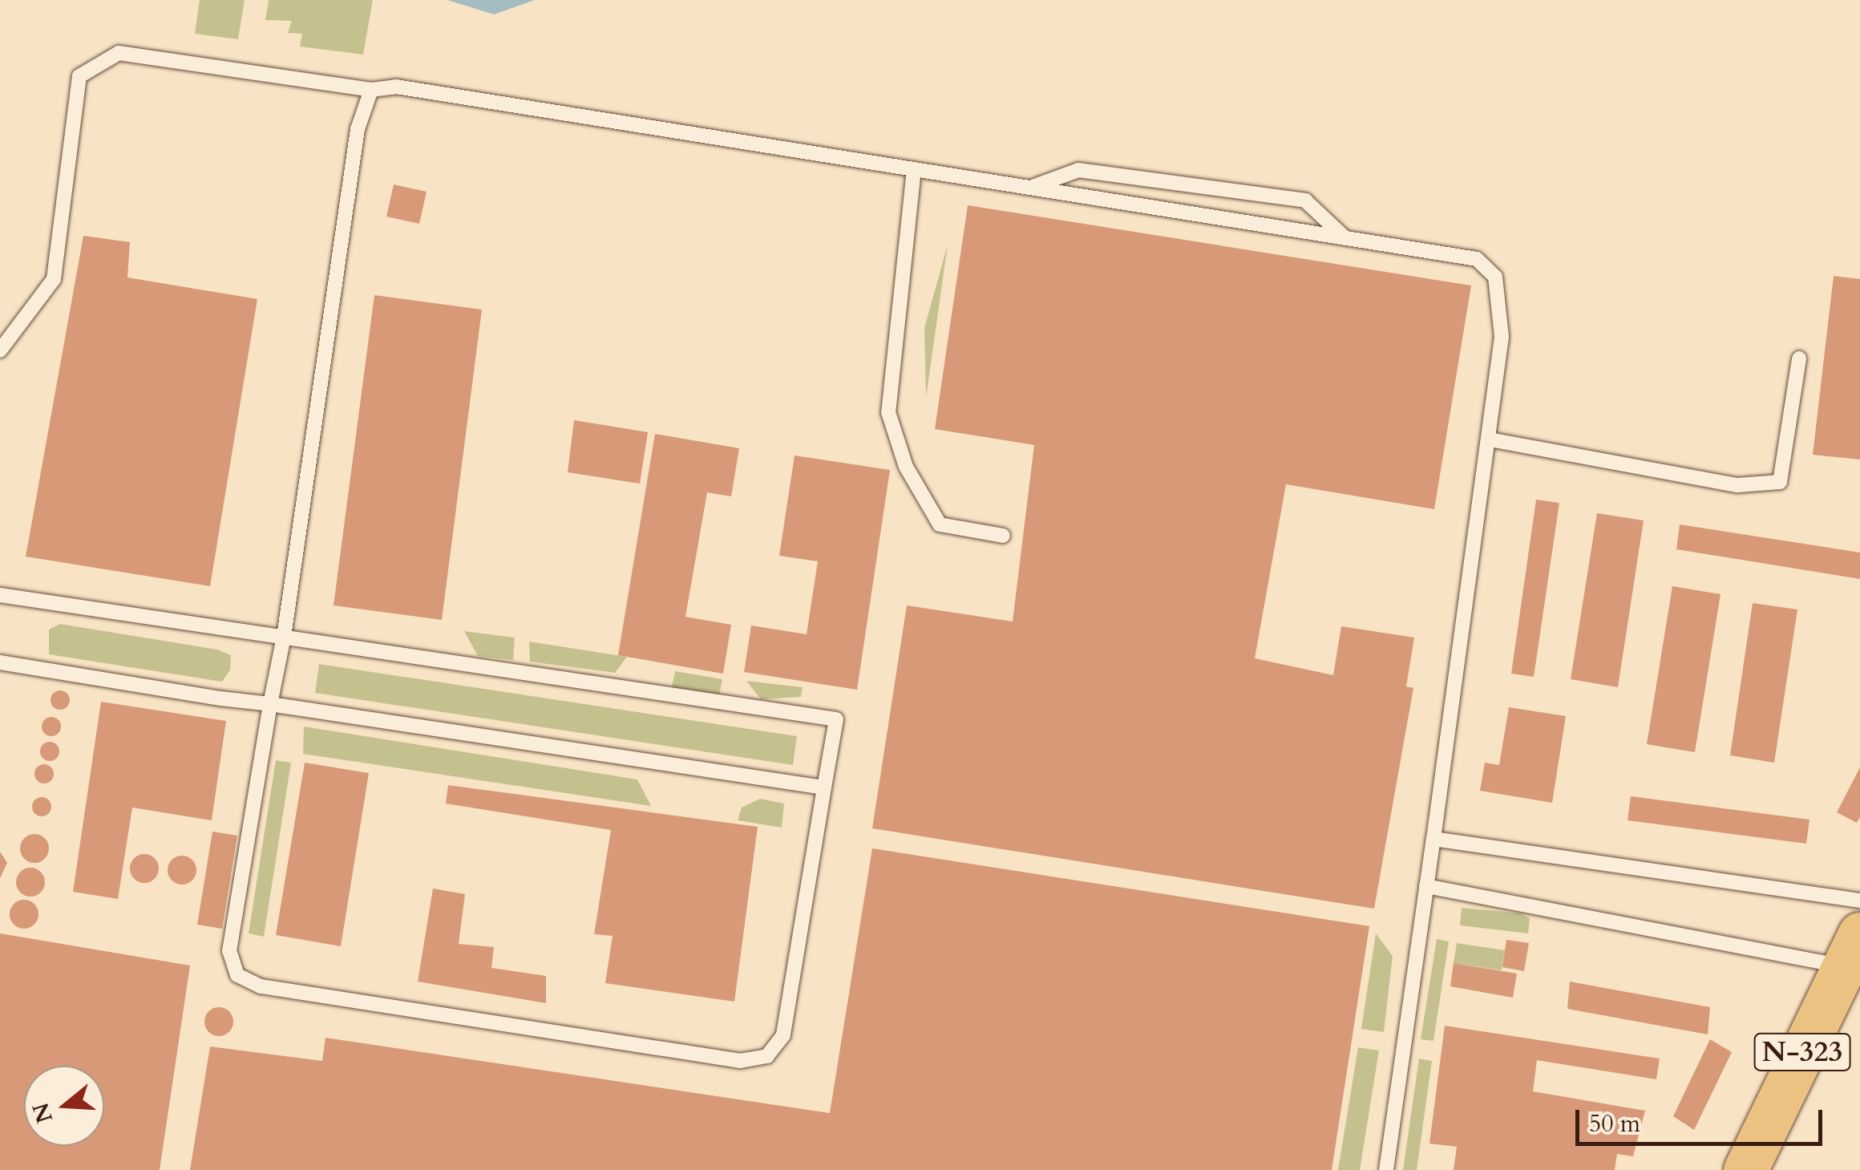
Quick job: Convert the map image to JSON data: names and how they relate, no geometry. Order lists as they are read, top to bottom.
{
  "streets": {
    "highway": ["N-323"]
  },
  "scale_bar": "50 m",
  "north": "left"
}
